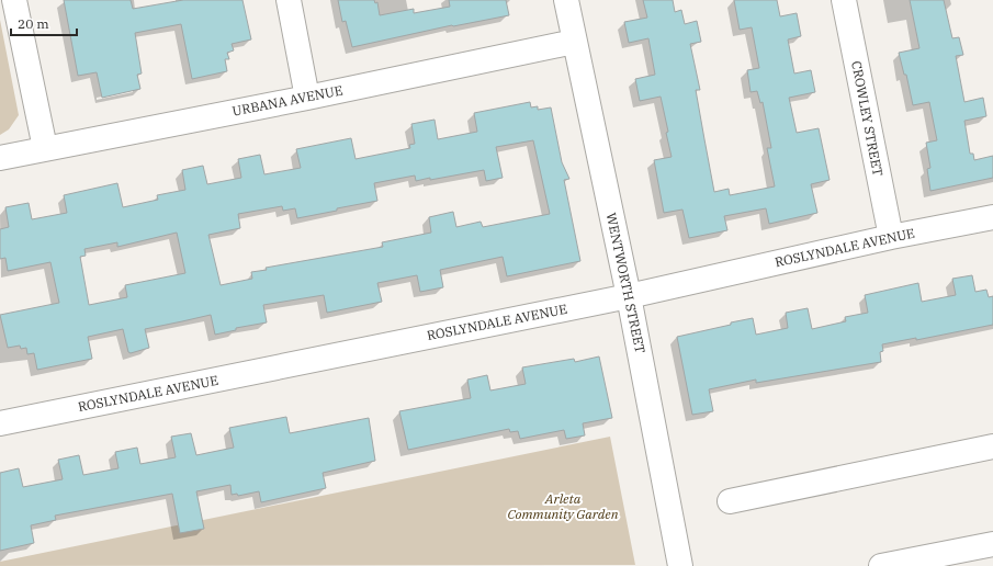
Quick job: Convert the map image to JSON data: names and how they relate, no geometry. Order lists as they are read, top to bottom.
{
  "streets": {
    "street": [
      "URBANA AVENUE",
      "CROWLEY STREET",
      "ROSLYNDALE AVENUE",
      "WENTWORTH STREET"
    ]
  },
  "crossings": [
    ["URBANA AVENUE", "WENTWORTH STREET"],
    ["CROWLEY STREET", "ROSLYNDALE AVENUE"],
    ["ROSLYNDALE AVENUE", "WENTWORTH STREET"]
  ],
  "parks": ["Arleta Community Garden"],
  "scale_bar": "20 m"
}
